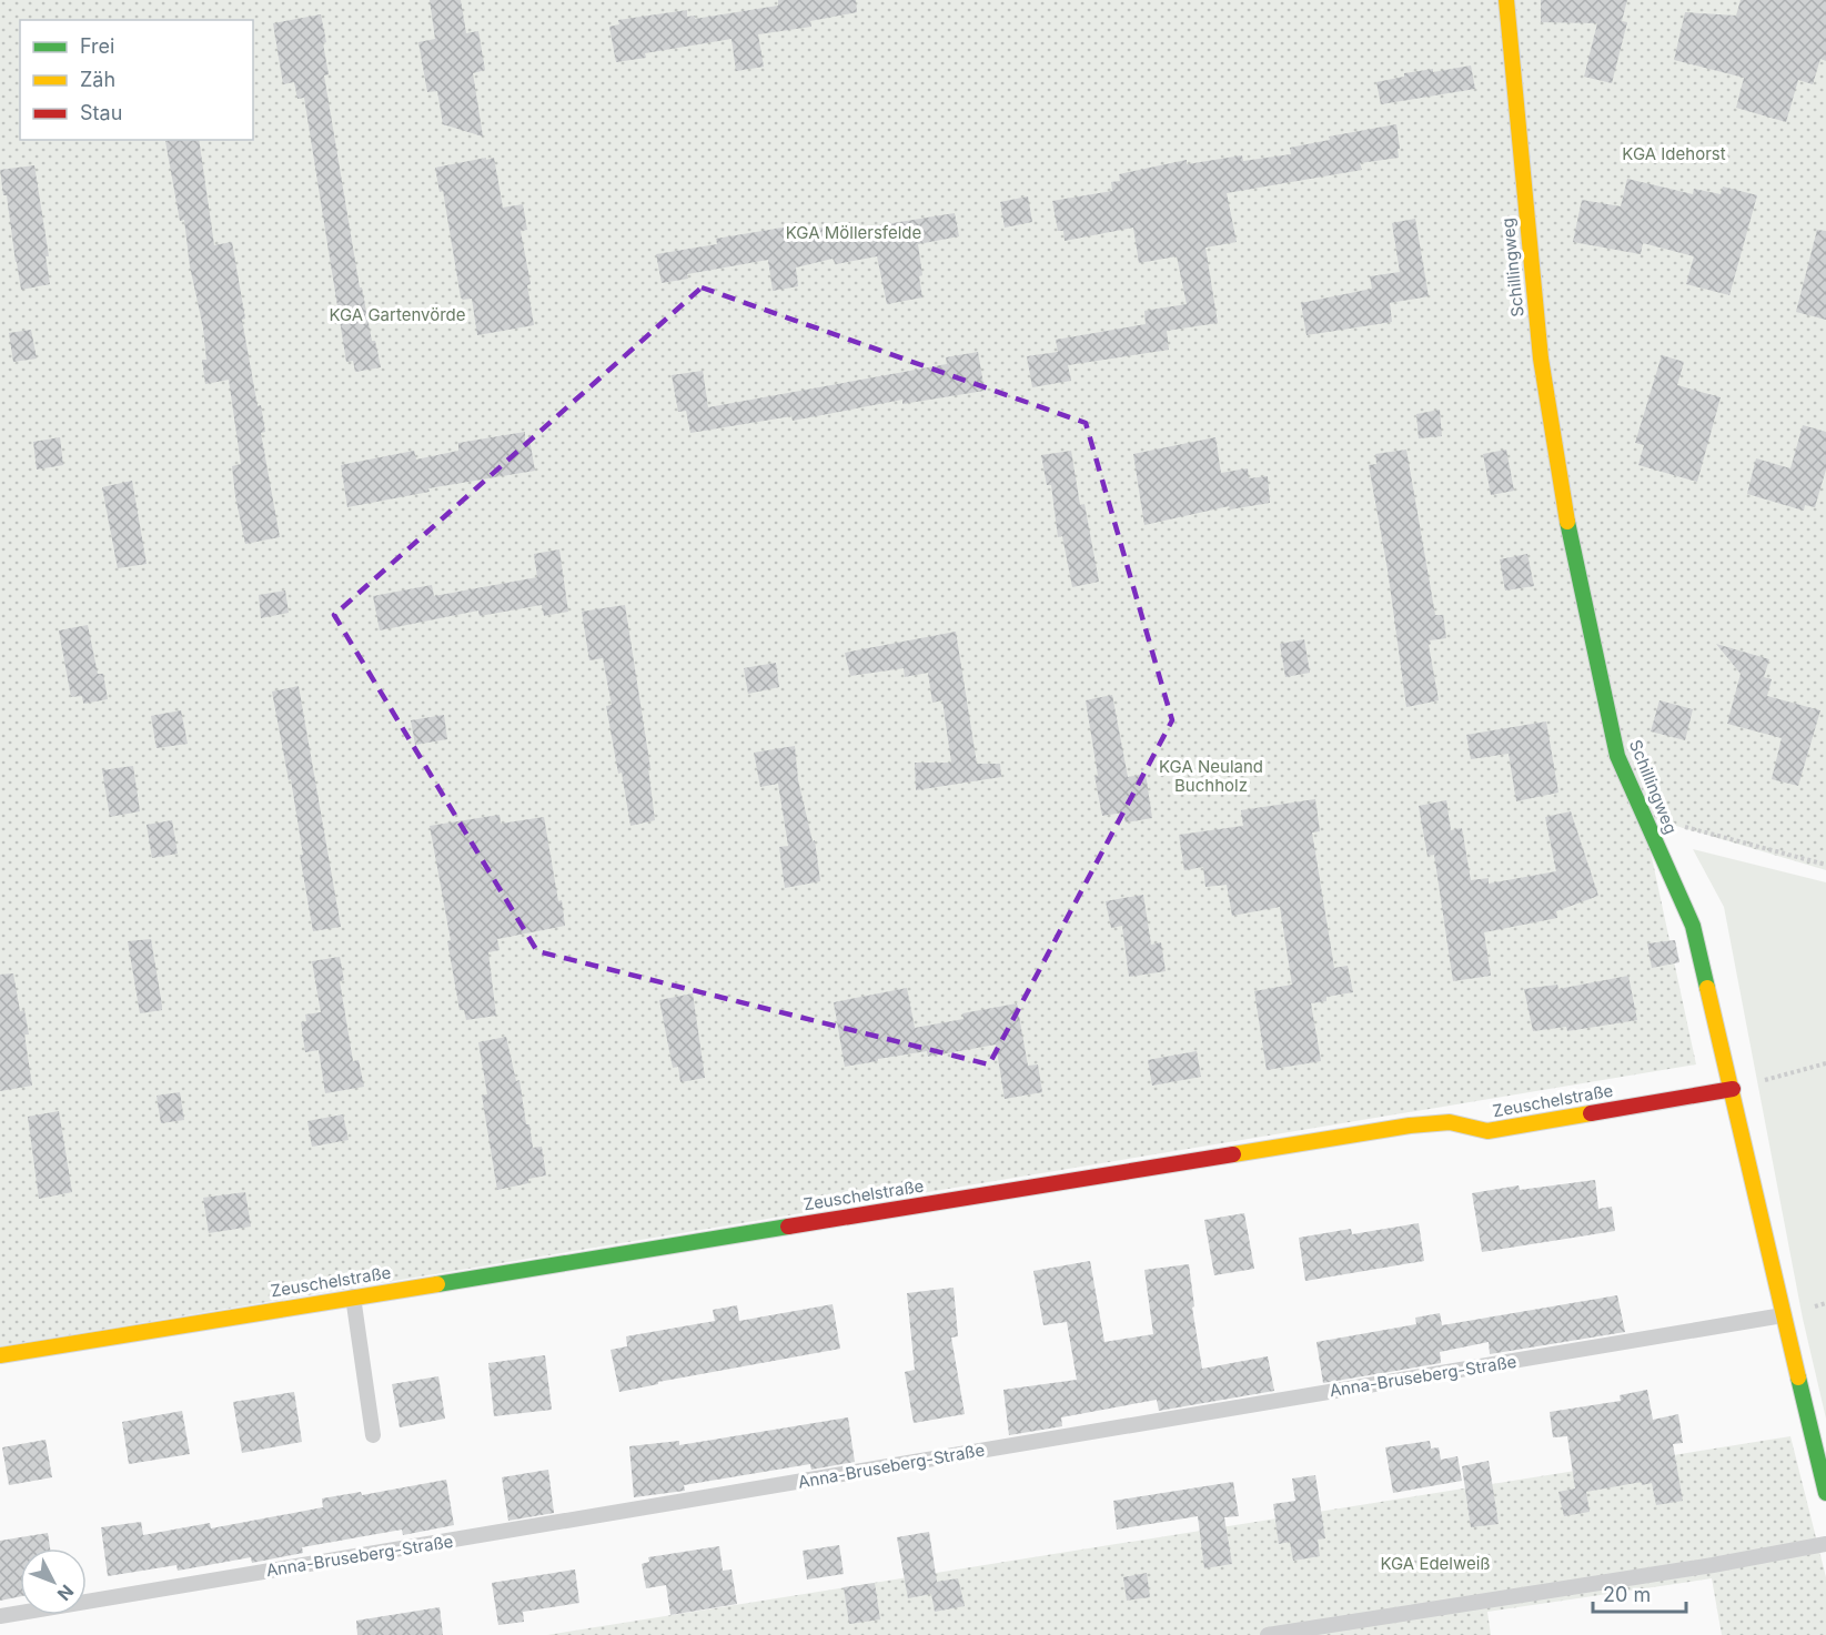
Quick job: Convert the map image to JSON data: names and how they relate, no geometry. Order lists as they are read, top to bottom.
{
  "streets": {
    "street": ["Schillingweg", "Zeuschelstraße"],
    "lane": ["Anna-Bruseberg-Straße"]
  },
  "crossings": [
    ["Schillingweg", "Zeuschelstraße"],
    ["Schillingweg", "Anna-Bruseberg-Straße"]
  ],
  "parks": [
    "KGA Idehorst",
    "KGA Möllersfelde",
    "KGA Gartenvörde",
    "KGA Neuland Buchholz",
    "KGA Edelweiß"
  ],
  "legend": ["Frei", "Zäh", "Stau"],
  "scale_bar": "20 m",
  "north": "bottom right"
}
